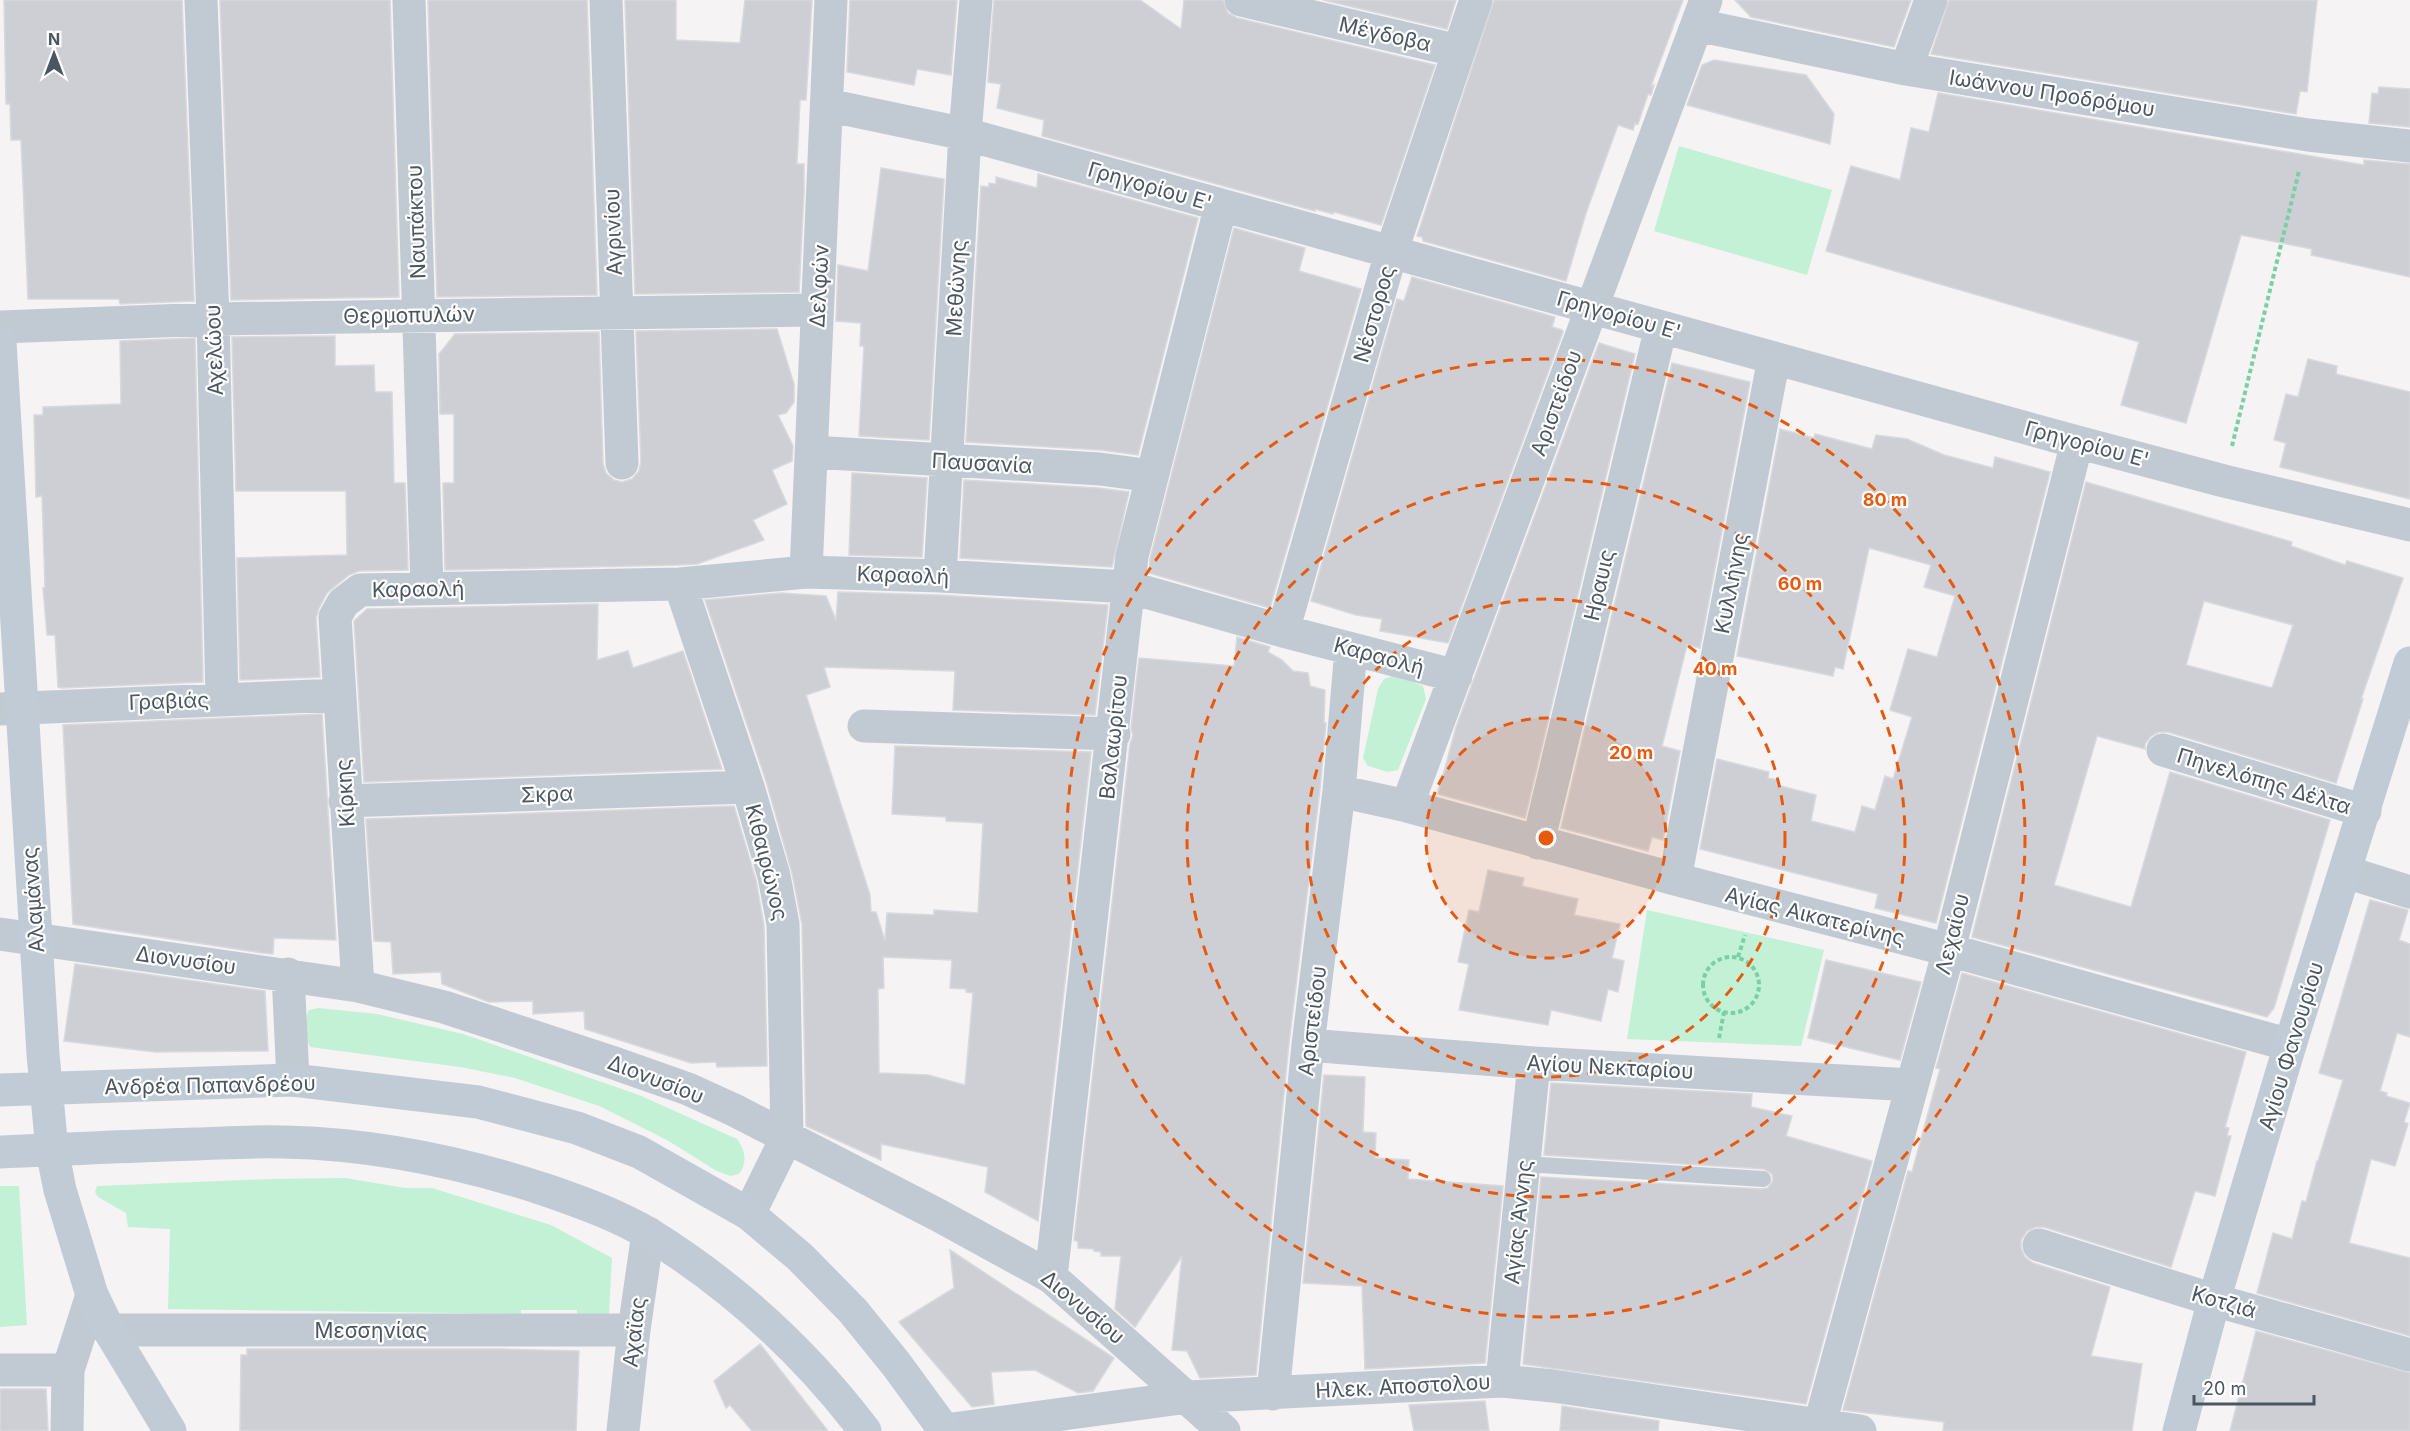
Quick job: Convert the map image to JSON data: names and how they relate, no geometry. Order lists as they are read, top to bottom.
{
  "streets": {
    "main road": ["Αλαμάνας", "Αγίου Φανουρίου", "Ανδρέα Παπανδρέου"],
    "street": [
      "Μέγδοβα",
      "Ιωάννου Προδρόμου",
      "Γρηγορίου Ε'",
      "Ναυπάκτου",
      "Αγρινίου",
      "Δελφών",
      "Μεθώνης",
      "Νέστορος",
      "Θερμοπυλών",
      "Αχελώου",
      "Αριστείδου",
      "Παυσανία",
      "Καραολή",
      "Κυλλήνης",
      "Ηραυις",
      "Γραβιάς",
      "Βαλαωρίτου",
      "Πηνελόπης Δέλτα",
      "Κίρκης",
      "Σκρα",
      "Κιθαιρώνος",
      "Αγίας Αικατερίνης",
      "Λεχαίου",
      "Διονυσίου",
      "Αγίου Νεκταρίου",
      "Αγίας Άννης",
      "Κοτζιά",
      "Μεσσηνίας",
      "Αχαϊας",
      "Ηλεκ. Αποστολου"
    ]
  },
  "crossings": [
    ["Μέγδοβα", "Νέστορος"],
    ["Ιωάννου Προδρόμου", "Αριστείδου"],
    ["Γρηγορίου Ε'", "Δελφών"],
    ["Γρηγορίου Ε'", "Μεθώνης"],
    ["Γρηγορίου Ε'", "Νέστορος"],
    ["Γρηγορίου Ε'", "Αριστείδου"],
    ["Γρηγορίου Ε'", "Κυλλήνης"],
    ["Γρηγορίου Ε'", "Ηραυις"],
    ["Γρηγορίου Ε'", "Βαλαωρίτου"],
    ["Γρηγορίου Ε'", "Λεχαίου"],
    ["Ναυπάκτου", "Θερμοπυλών"],
    ["Ναυπάκτου", "Καραολή"],
    ["Αγρινίου", "Θερμοπυλών"],
    ["Δελφών", "Θερμοπυλών"],
    ["Δελφών", "Παυσανία"],
    ["Δελφών", "Καραολή"],
    ["Μεθώνης", "Παυσανία"],
    ["Μεθώνης", "Καραολή"],
    ["Νέστορος", "Καραολή"],
    ["Θερμοπυλών", "Αχελώου"],
    ["Αχελώου", "Γραβιάς"],
    ["Αριστείδου", "Καραολή"],
    ["Αριστείδου", "Αγίας Αικατερίνης"],
    ["Αριστείδου", "Αγίου Νεκταρίου"],
    ["Αριστείδου", "Ηλεκ. Αποστολου"],
    ["Παυσανία", "Βαλαωρίτου"],
    ["Καραολή", "Βαλαωρίτου"],
    ["Καραολή", "Κίρκης"],
    ["Καραολή", "Κιθαιρώνος"],
    ["Κυλλήνης", "Αγίας Αικατερίνης"],
    ["Ηραυις", "Αγίας Αικατερίνης"],
    ["Γραβιάς", "Κίρκης"],
    ["Γραβιάς", "Αλαμάνας"],
    ["Βαλαωρίτου", "Διονυσίου"],
    ["Πηνελόπης Δέλτα", "Αγίου Φανουρίου"],
    ["Κίρκης", "Σκρα"],
    ["Κίρκης", "Διονυσίου"],
    ["Σκρα", "Κιθαιρώνος"],
    ["Κιθαιρώνος", "Διονυσίου"],
    ["Κιθαιρώνος", "Ανδρέα Παπανδρέου"],
    ["Αλαμάνας", "Διονυσίου"],
    ["Αλαμάνας", "Ανδρέα Παπανδρέου"],
    ["Αλαμάνας", "Μεσσηνίας"],
    ["Αγίας Αικατερίνης", "Λεχαίου"],
    ["Αγίας Αικατερίνης", "Αγίου Φανουρίου"],
    ["Λεχαίου", "Αγίου Νεκταρίου"],
    ["Λεχαίου", "Ηλεκ. Αποστολου"],
    ["Διονυσίου", "Ηλεκ. Αποστολου"],
    ["Αγίου Φανουρίου", "Κοτζιά"],
    ["Αγίου Νεκταρίου", "Αγίας Άννης"],
    ["Ανδρέα Παπανδρέου", "Ηλεκ. Αποστολου"],
    ["Αγίας Άννης", "Ηλεκ. Αποστολου"],
    ["Μεσσηνίας", "Αχαϊας"]
  ],
  "scale_bar": "20 m",
  "north": "top",
  "rings": [
    "80 m",
    "60 m",
    "40 m",
    "20 m"
  ]
}
